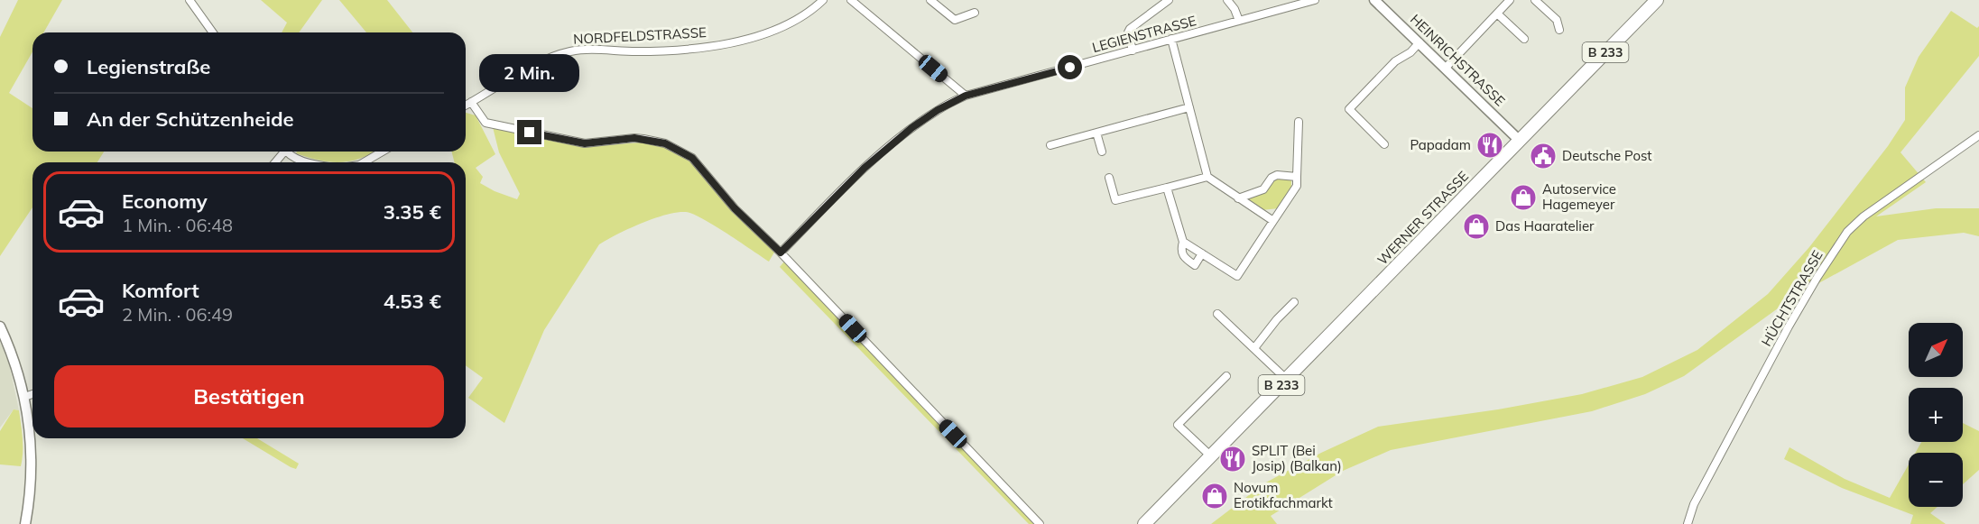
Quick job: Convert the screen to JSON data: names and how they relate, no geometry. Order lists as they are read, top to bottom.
{
  "streets": {
    "main road": ["B 233", "WERNER STRASSE"],
    "street": [
      "LEGIENSTRASSE",
      "NORDFELDSTRASSE",
      "HEINRICHSTRASSE",
      "HÜCHTSTRASSE"
    ]
  },
  "crossings": [
    ["HEINRICHSTRASSE", "WERNER STRASSE"]
  ],
  "places": {
    "restaurant": ["Papadam", "SPLIT (Bei Josip) (Balkan)"],
    "public building": ["Deutsche Post"],
    "shop": ["Autoservice Hagemeyer", "Das Haaratelier", "Novum Erotikfachmarkt"]
  },
  "north": "top right",
  "page": {
    "banner": ["Legienstraße", "An der Schützenheide"],
    "bubble": "2 Min.",
    "list": [
      {
        "name": "Economy",
        "note": "1 Min. · 06:48",
        "value": "3.35 €"
      },
      {
        "name": "Komfort",
        "note": "2 Min. · 06:49",
        "value": "4.53 €"
      }
    ],
    "map_buttons": ["+", "−"],
    "buttons": "Bestätigen"
  }
}
